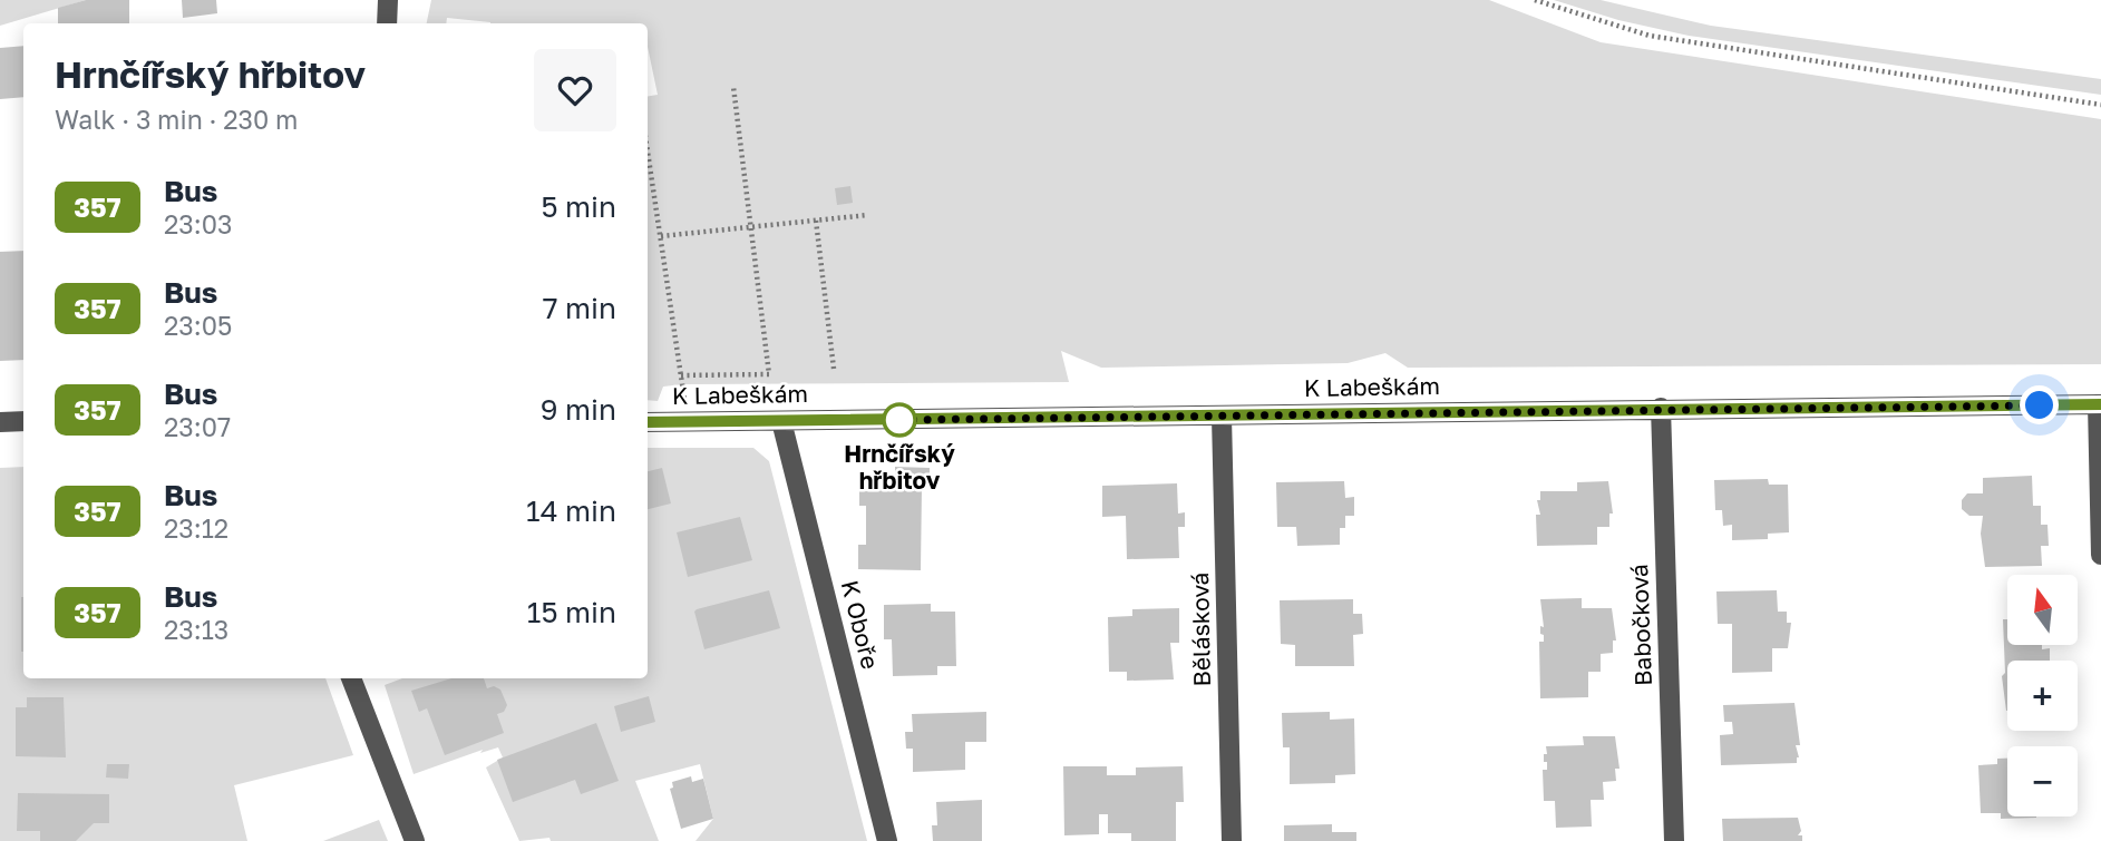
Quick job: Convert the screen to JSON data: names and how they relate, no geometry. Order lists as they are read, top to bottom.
{
  "streets": {
    "street": [
      "K Labeškám",
      "K Oboře",
      "Babočková",
      "Bělásková"
    ]
  },
  "crossings": [
    ["K Labeškám", "K Oboře"],
    ["K Labeškám", "Babočková"],
    ["K Labeškám", "Bělásková"]
  ],
  "places": ["Hrnčířský hřbitov"],
  "lines": ["bus line 357"],
  "north": "top",
  "page": {
    "heading": ["Hrnčířský hřbitov", "Walk · 3 min · 230 m"],
    "list": [
      {
        "mark": "357",
        "name": "Bus",
        "note": "23:03",
        "value": "5 min"
      },
      {
        "mark": "357",
        "name": "Bus",
        "note": "23:05",
        "value": "7 min"
      },
      {
        "mark": "357",
        "name": "Bus",
        "note": "23:07",
        "value": "9 min"
      },
      {
        "mark": "357",
        "name": "Bus",
        "note": "23:12",
        "value": "14 min"
      },
      {
        "mark": "357",
        "name": "Bus",
        "note": "23:13",
        "value": "15 min"
      }
    ],
    "map_buttons": ["+", "−"]
  }
}
